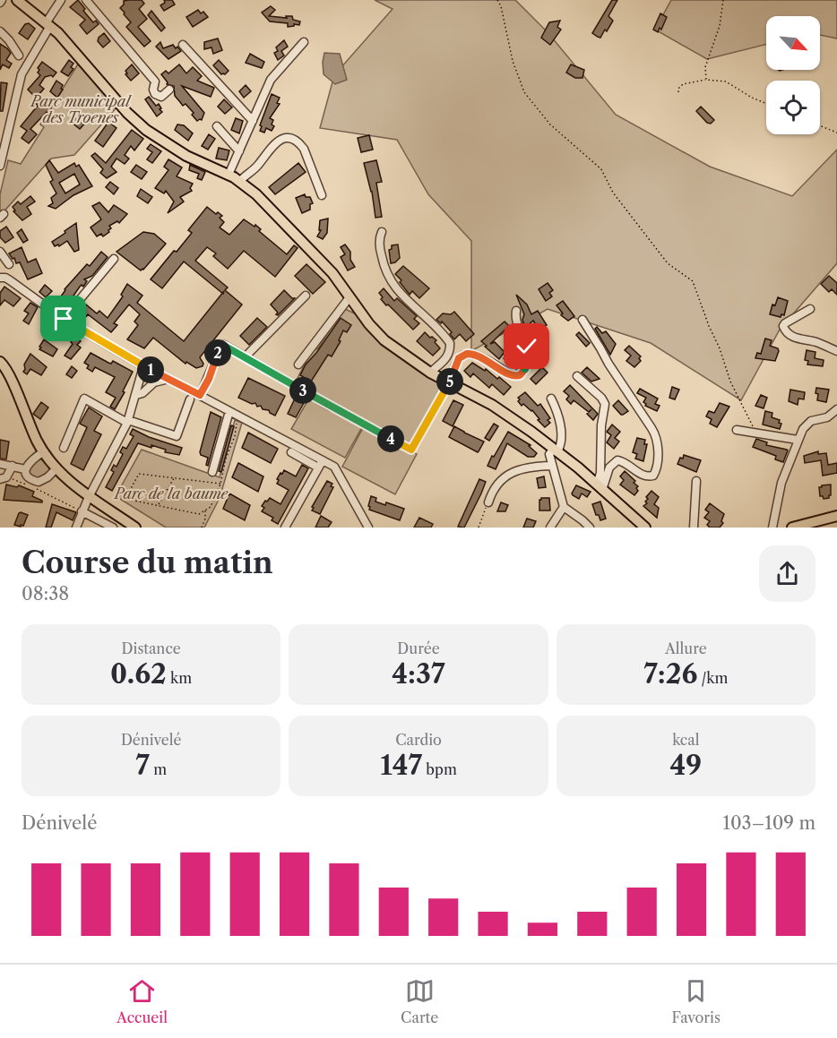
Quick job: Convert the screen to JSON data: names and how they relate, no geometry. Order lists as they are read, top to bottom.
{
  "parks": ["Parc municipal des Troenes", "Parc de la baume"],
  "north": "bottom right",
  "page": {
    "pins": [
      "2",
      "1",
      "5",
      "3",
      "4"
    ],
    "heading": ["Course du matin", "08:38"],
    "stats": [
      ["Distance", "0.62 km"],
      ["Durée", "4:37"],
      ["Allure", "7:26 /km"],
      ["Dénivelé", "7 m"],
      ["Cardio", "147 bpm"],
      ["kcal", "49"]
    ],
    "chart": ["Dénivelé", "103–109 m"],
    "tabs": ["Accueil", "Carte", "Favoris"]
  }
}
